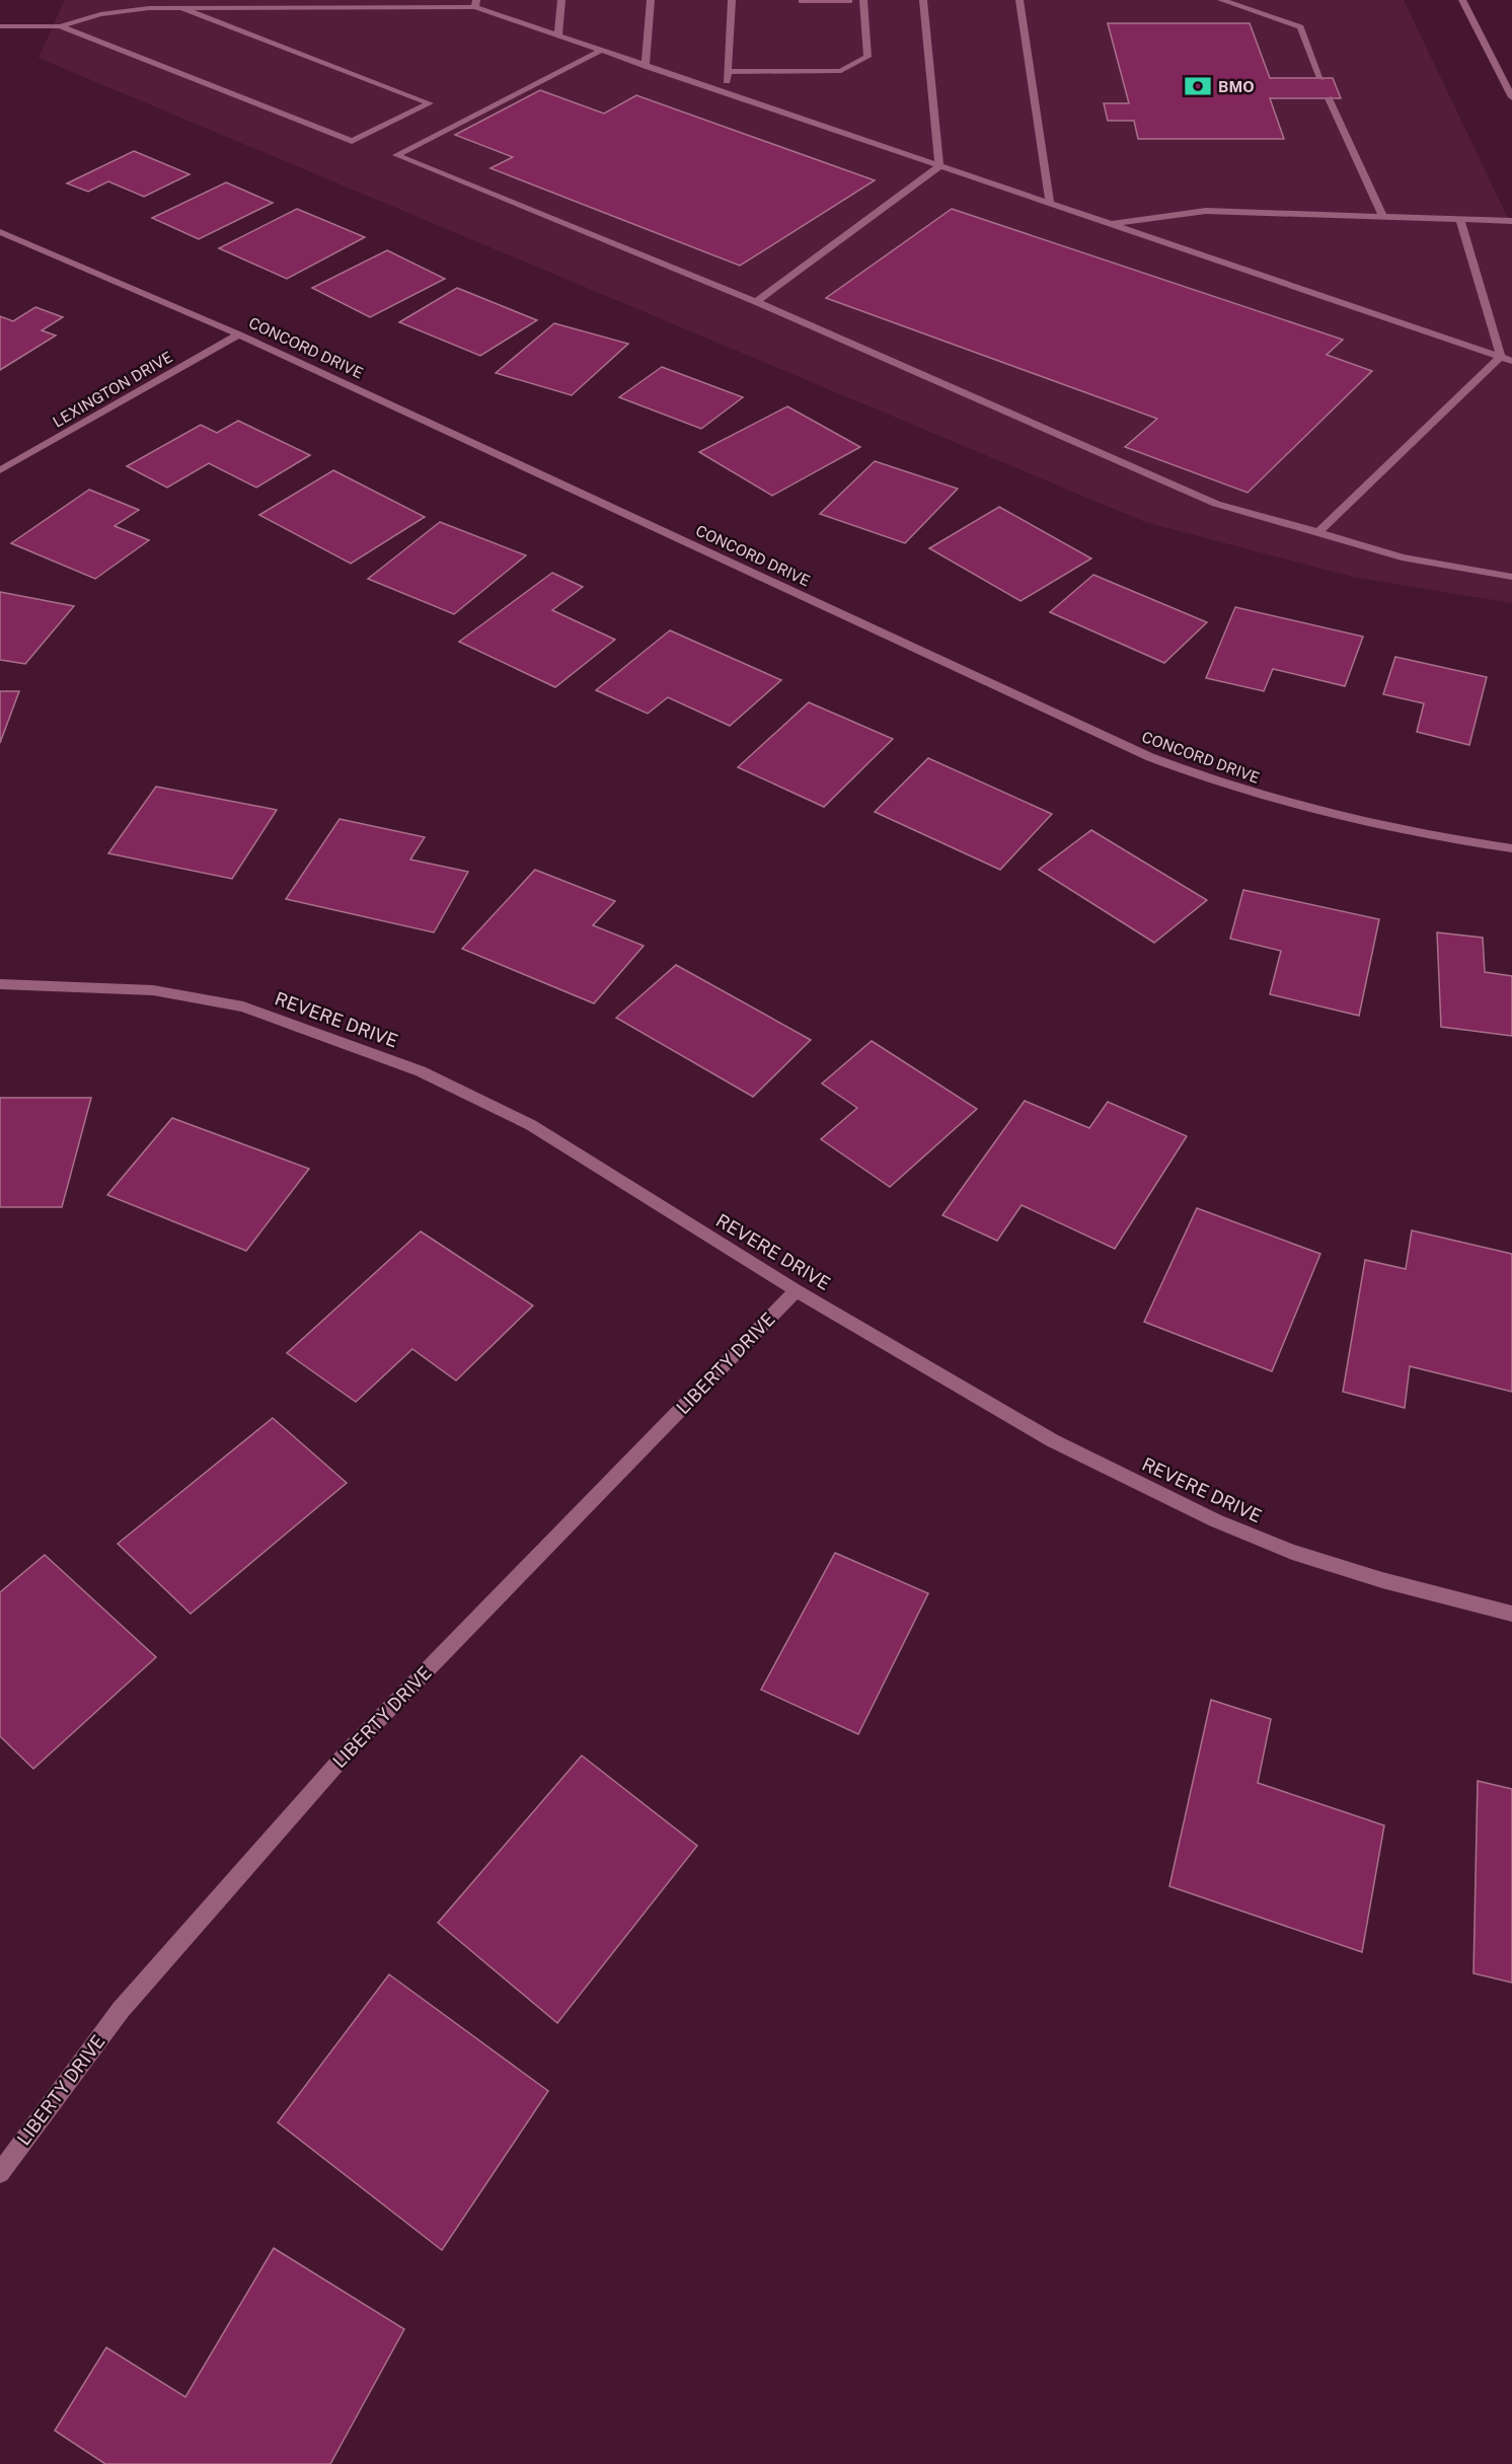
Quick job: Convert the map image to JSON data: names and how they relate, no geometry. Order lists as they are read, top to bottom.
{
  "streets": {
    "street": [
      "CONCORD DRIVE",
      "LEXINGTON DRIVE",
      "REVERE DRIVE",
      "LIBERTY DRIVE"
    ]
  },
  "crossings": [
    ["CONCORD DRIVE", "LEXINGTON DRIVE"],
    ["REVERE DRIVE", "LIBERTY DRIVE"]
  ],
  "places": {
    "bank": ["BMO"]
  }
}
